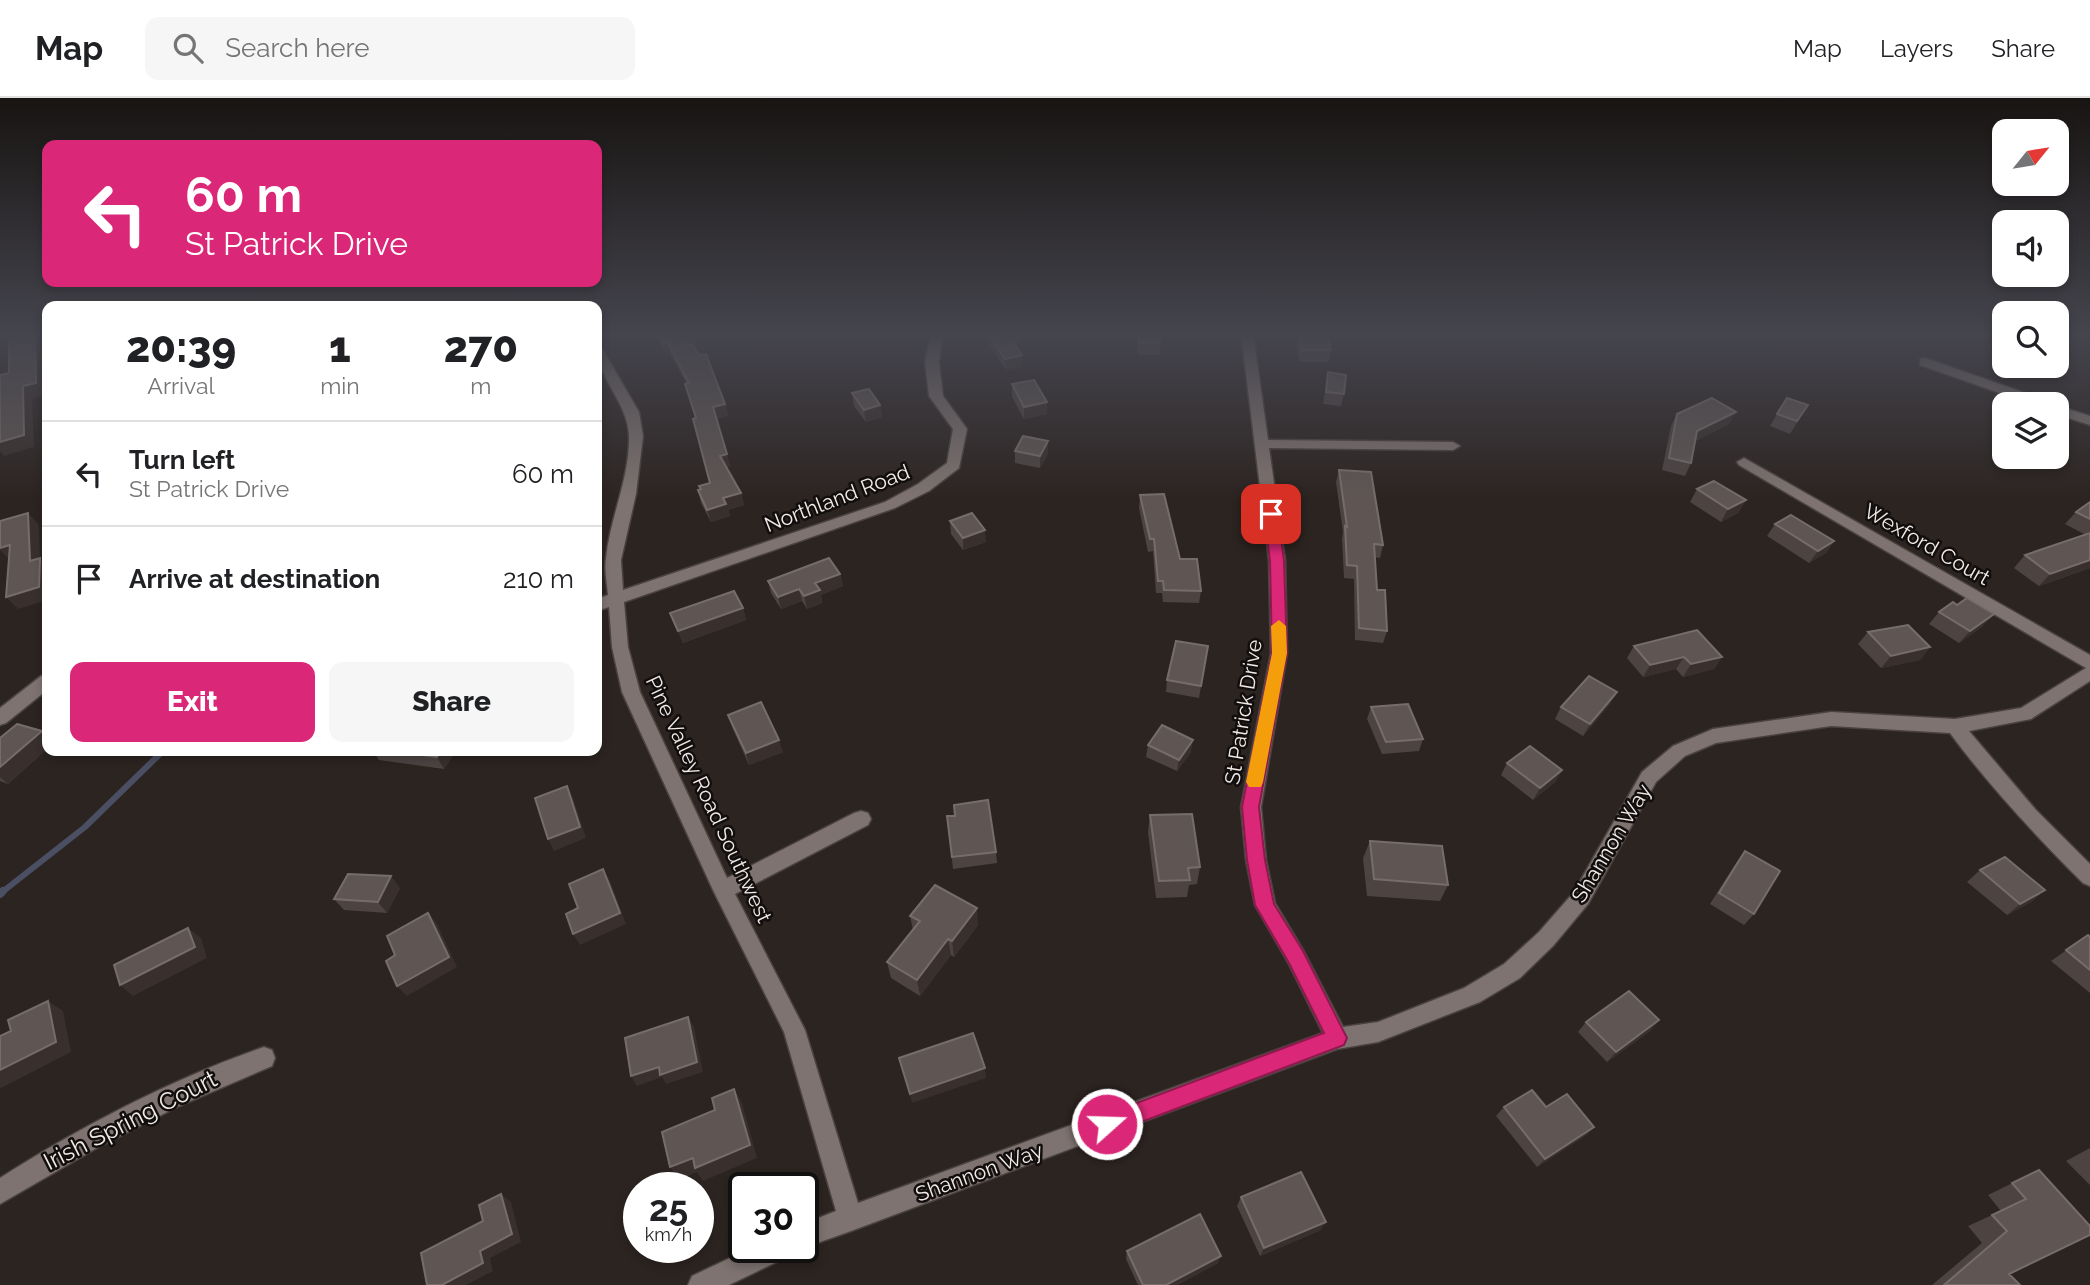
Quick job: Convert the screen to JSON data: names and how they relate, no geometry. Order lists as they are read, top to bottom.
{
  "streets": {
    "street": [
      "Northland Road",
      "Wexford Court",
      "St Patrick Drive",
      "Pine Valley Road Southwest",
      "Shannon Way",
      "Irish Spring Court"
    ]
  },
  "crossings": [
    ["Northland Road", "Pine Valley Road Southwest"],
    ["St Patrick Drive", "Shannon Way"],
    ["Pine Valley Road Southwest", "Shannon Way"]
  ],
  "north": "top right",
  "page": {
    "header": "Map",
    "search": "Search here",
    "nav": ["Map", "Layers", "Share"],
    "turn": ["60 m", "St Patrick Drive"],
    "eta": [
      "20:39",
      "Arrival",
      "1",
      "min",
      "270",
      "m"
    ],
    "list": [
      {
        "name": "Turn left",
        "note": "St Patrick Drive",
        "value": "60 m"
      },
      {
        "name": "Arrive at destination",
        "value": "210 m"
      }
    ],
    "buttons": ["Exit", "Share"],
    "speed": "25 km/h",
    "limit": "30"
  }
}
